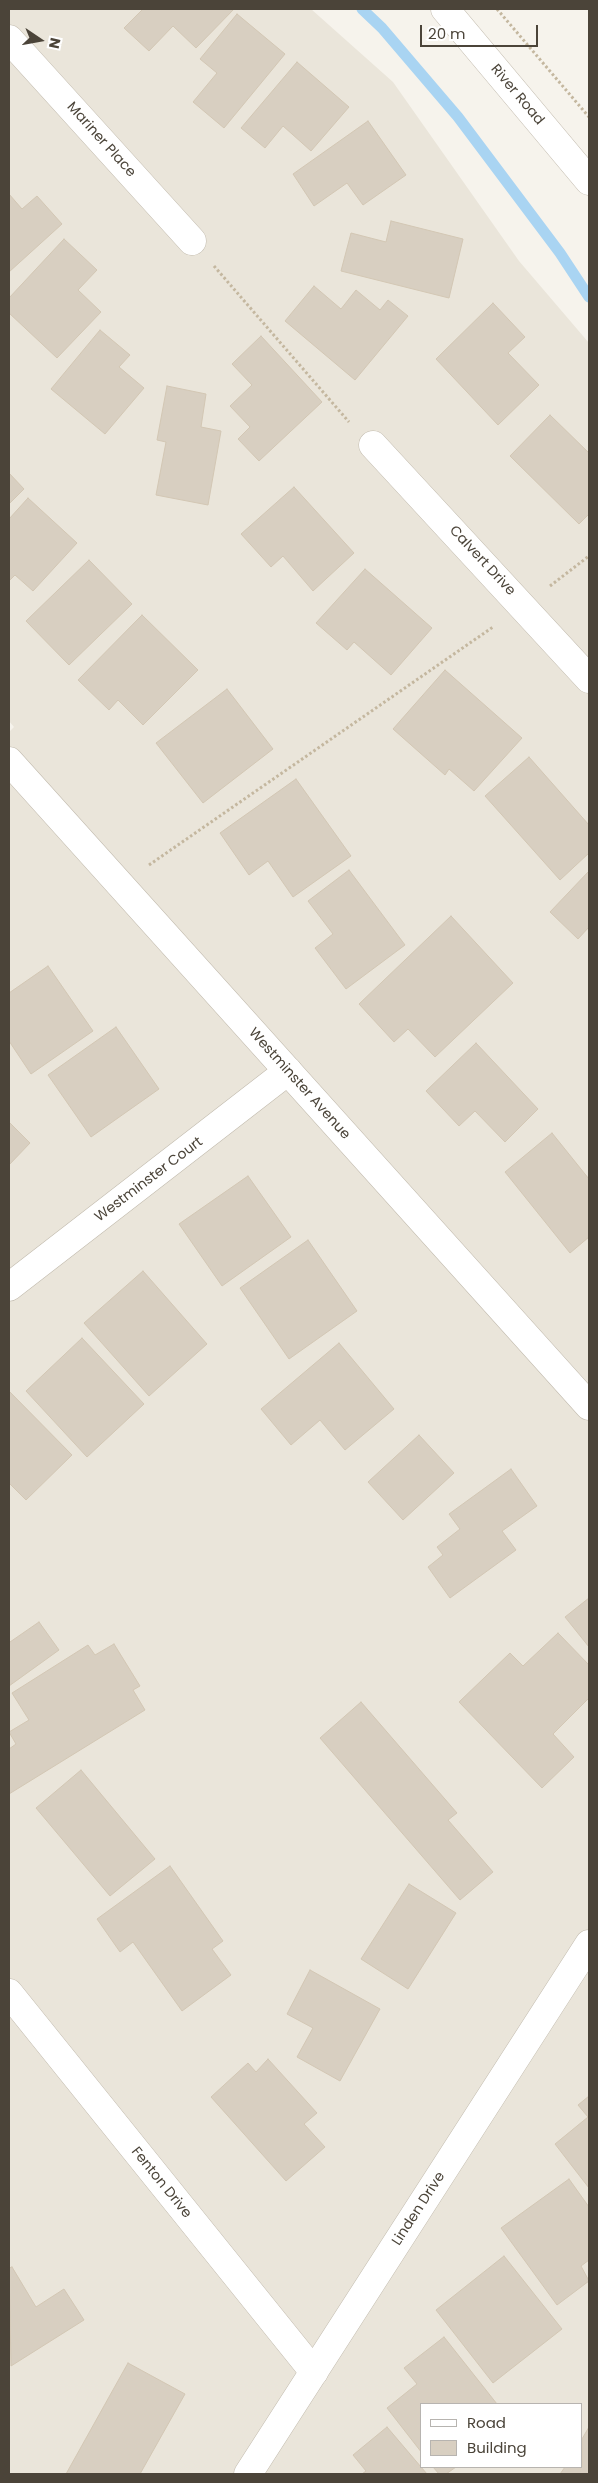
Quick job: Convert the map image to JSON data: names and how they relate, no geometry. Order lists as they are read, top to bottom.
{
  "streets": {
    "street": [
      "River Road",
      "Mariner Place",
      "Calvert Drive",
      "Westminster Avenue",
      "Westminster Court",
      "Fenton Drive",
      "Linden Drive"
    ]
  },
  "crossings": [
    ["Westminster Avenue", "Westminster Court"],
    ["Fenton Drive", "Linden Drive"]
  ],
  "legend": ["Road", "Building"],
  "scale_bar": "20 m",
  "north": "right"
}
